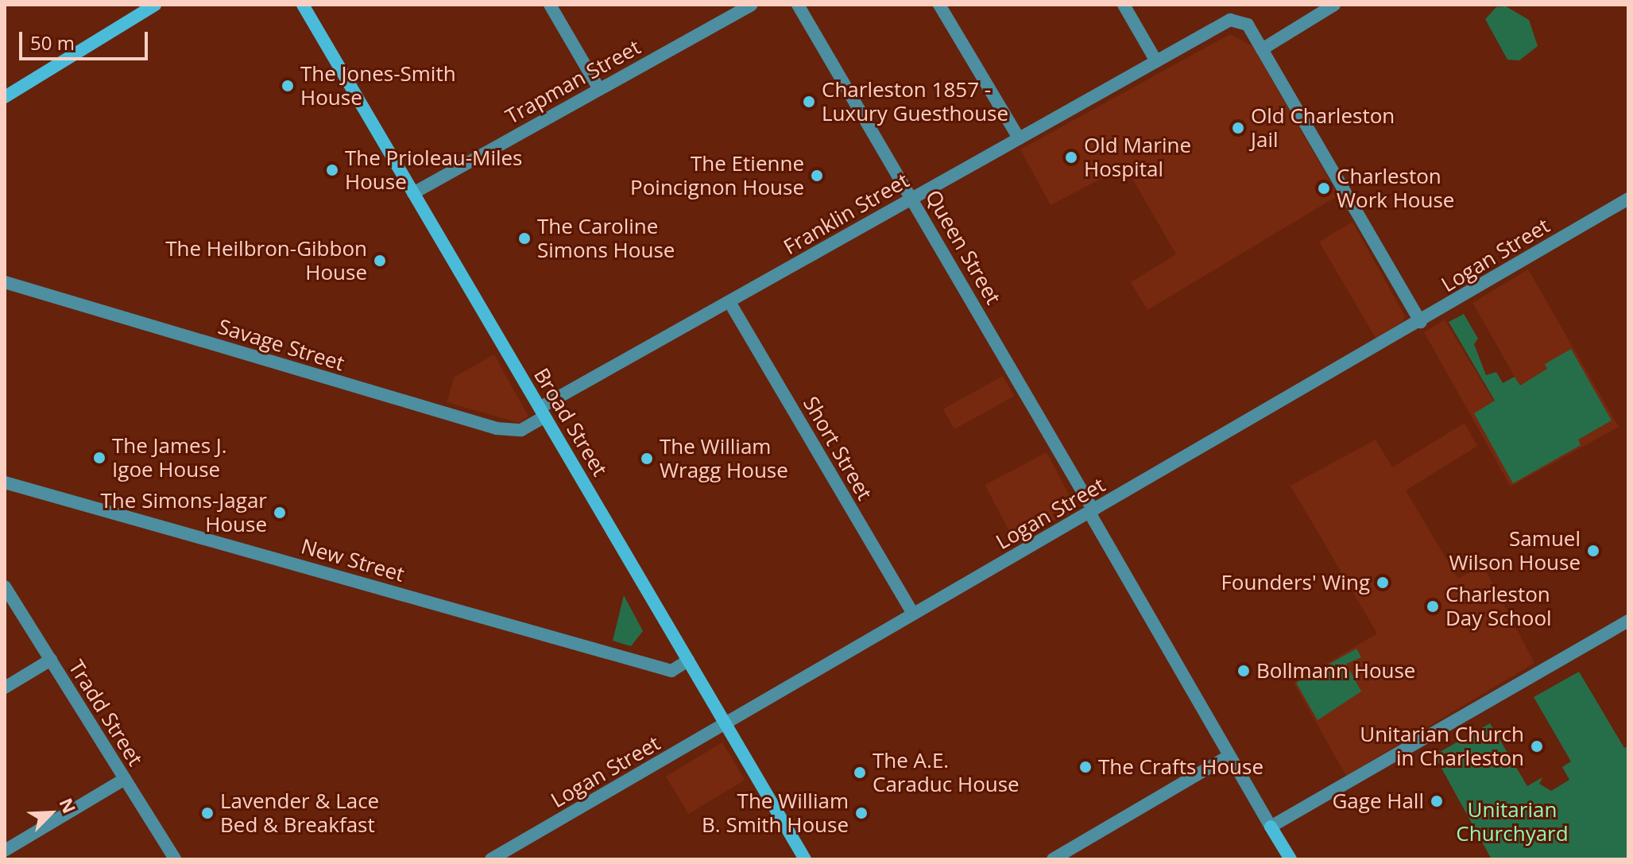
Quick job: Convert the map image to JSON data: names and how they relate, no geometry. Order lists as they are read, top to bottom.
{
  "streets": {
    "main road": ["Queen Street", "Broad Street"],
    "street": [
      "Trapman Street",
      "Franklin Street",
      "Logan Street",
      "Savage Street",
      "Short Street",
      "New Street",
      "Tradd Street"
    ]
  },
  "crossings": [
    ["Trapman Street", "Broad Street"],
    ["Franklin Street", "Queen Street"],
    ["Franklin Street", "Savage Street"],
    ["Franklin Street", "Broad Street"],
    ["Franklin Street", "Short Street"],
    ["Queen Street", "Logan Street"],
    ["Logan Street", "Broad Street"],
    ["Logan Street", "Short Street"],
    ["Savage Street", "Broad Street"],
    ["Broad Street", "New Street"]
  ],
  "parks": ["Unitarian Churchyard"],
  "places": [
    "The Jones-Smith House",
    "Charleston 1857 - Luxury Guesthouse",
    "Old Charleston Jail",
    "Old Marine Hospital",
    "The Prioleau-Miles House",
    "The Etienne Poincignon House",
    "Charleston Work House",
    "The Caroline Simons House",
    "The Heilbron-Gibbon House",
    "The James J. Igoe House",
    "The William Wragg House",
    "The Simons-Jagar House",
    "Samuel Wilson House",
    "Founders' Wing",
    "Charleston Day School",
    "Bollmann House",
    "Unitarian Church in Charleston",
    "The Crafts House",
    "The A.E. Caraduc House",
    "Gage Hall",
    "Lavender & Lace Bed & Breakfast",
    "The William B. Smith House"
  ],
  "scale_bar": "50 m",
  "north": "top right"
}
